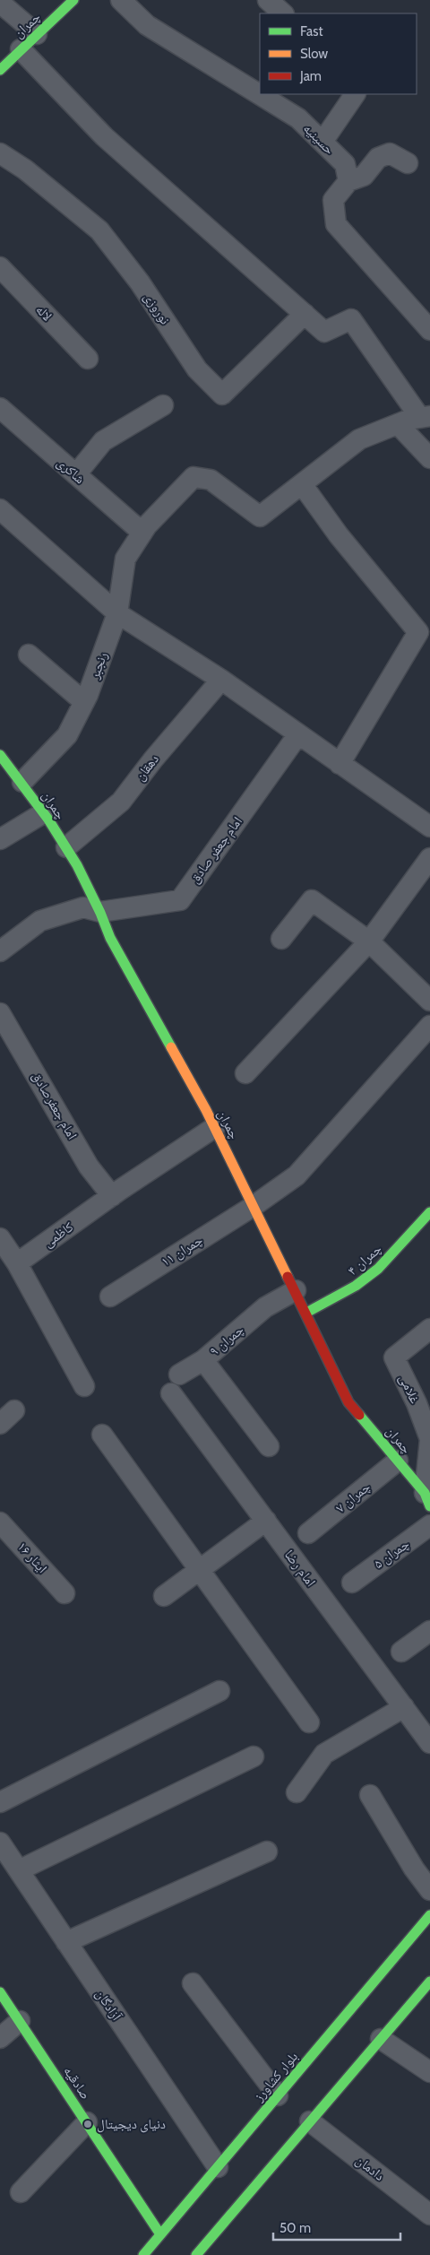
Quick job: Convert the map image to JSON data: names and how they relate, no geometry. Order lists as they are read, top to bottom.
{
  "streets": {
    "street": [
      "چمران",
      "حسینیه",
      "نوروزی",
      "لاله",
      "شاکری",
      "رنجبر",
      "دهقان",
      "امام جعفر صادق",
      "امام جعفرصادق",
      "کاظمی",
      "چمران ۱۱",
      "چمران ۴",
      "چمران ۹",
      "غلامی",
      "چمران ۷",
      "چمران ۵",
      "ایثار ۱۶",
      "امام رضا",
      "آزادگان",
      "بلوار کشاورز",
      "صادقیه",
      "دادمان"
    ]
  },
  "crossings": [
    ["چمران", "رنجبر"],
    ["چمران", "دهقان"],
    ["چمران", "امام جعفر صادق"],
    ["چمران", "کاظمی"],
    ["چمران", "چمران ۱۱"],
    ["چمران", "چمران ۴"],
    ["چمران", "چمران ۹"],
    ["چمران", "غلامی"],
    ["چمران", "چمران ۷"],
    ["شاکری", "رنجبر"],
    ["امام جعفرصادق", "کاظمی"],
    ["آزادگان", "بلوار کشاورز"],
    ["بلوار کشاورز", "صادقیه"]
  ],
  "places": ["دنیای دیجیتال"],
  "legend": ["Fast", "Slow", "Jam"],
  "scale_bar": "50 m"
}
